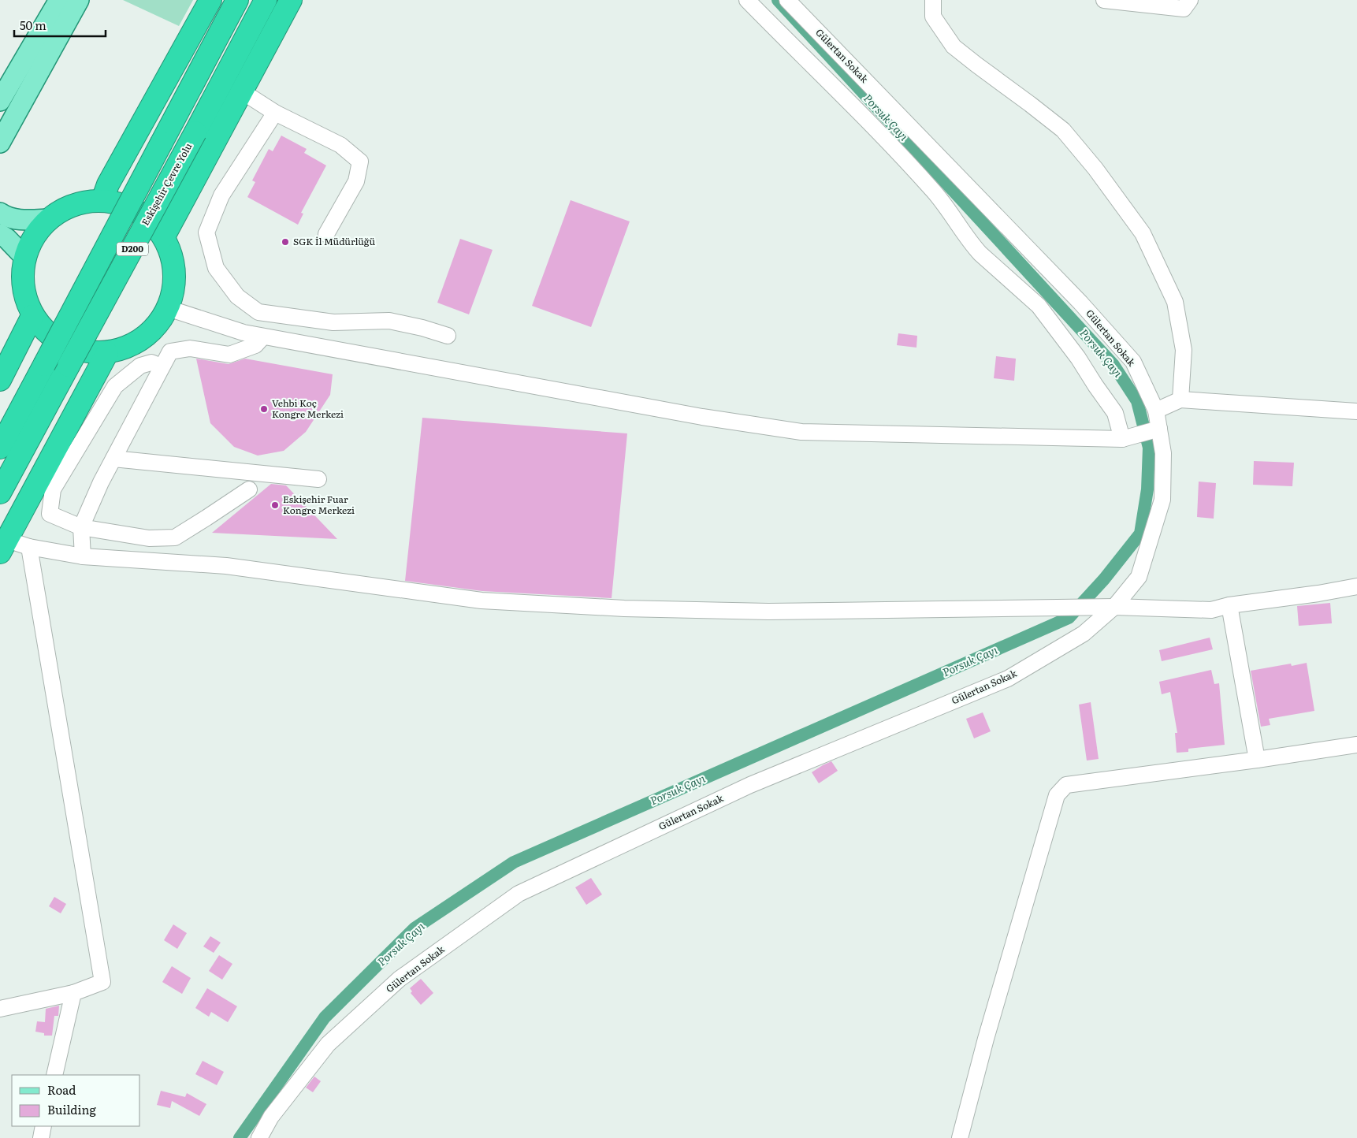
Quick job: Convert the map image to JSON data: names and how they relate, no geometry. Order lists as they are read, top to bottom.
{
  "streets": {
    "highway": ["Eskişehir Çevre Yolu", "D200"],
    "street": ["Gülertan Sokak"]
  },
  "water": ["Porsuk Çayı"],
  "places": ["SGK İl Müdürlüğü", "Vehbi Koç Kongre Merkezi", "Eskişehir Fuar Kongre Merkezi"],
  "legend": ["Road", "Building"],
  "scale_bar": "50 m"
}
